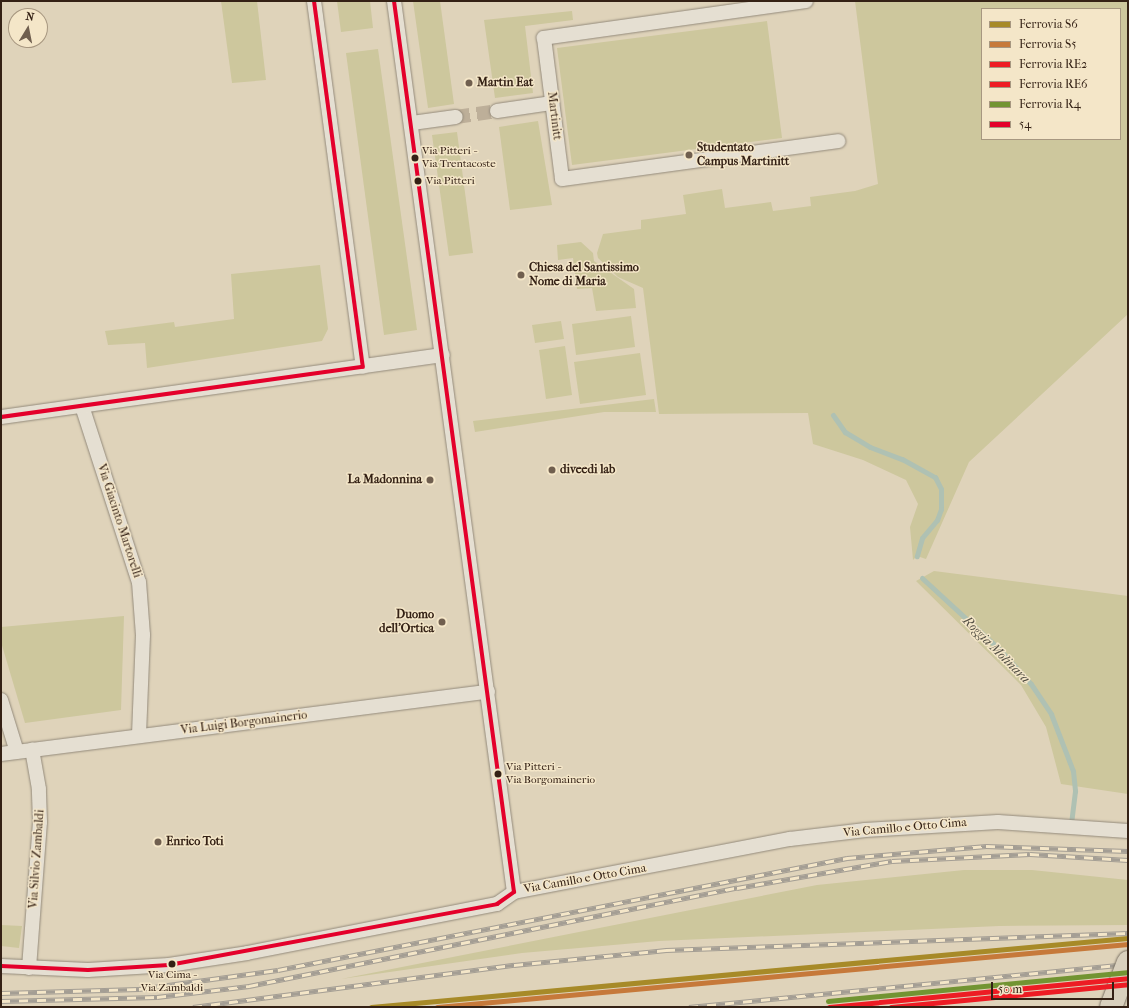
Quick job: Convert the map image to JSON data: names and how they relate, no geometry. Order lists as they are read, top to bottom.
{
  "streets": {
    "street": [
      "Martinitt",
      "Via Giacinto Martorelli",
      "Via Luigi Borgomainerio",
      "Via Camillo e Otto Cima",
      "Via Silvio Zambaldi"
    ]
  },
  "crossings": [
    ["Via Giacinto Martorelli", "Via Luigi Borgomainerio"],
    ["Via Luigi Borgomainerio", "Via Silvio Zambaldi"],
    ["Via Camillo e Otto Cima", "Via Silvio Zambaldi"]
  ],
  "water": ["Roggia Molinara"],
  "places": [
    "Martin Eat",
    "Studentato Campus Martinitt",
    "Via Pitteri - Via Trentacoste",
    "Via Pitteri",
    "Chiesa del Santissimo Nome di Maria",
    "diveedi lab",
    "La Madonnina",
    "Duomo dell’Ortica",
    "Via Pitteri - Via Borgomainerio",
    "Enrico Toti",
    "Via Cima - Via Zambaldi"
  ],
  "lines": [
    "transit line 54",
    "rail line S6",
    "rail line S5",
    "rail line R4",
    "rail line RE2",
    "rail line RE6"
  ],
  "legend": [
    "Ferrovia S6",
    "Ferrovia S5",
    "Ferrovia RE2",
    "Ferrovia RE6",
    "Ferrovia R4",
    "54"
  ],
  "scale_bar": "50 m",
  "north": "top"
}
